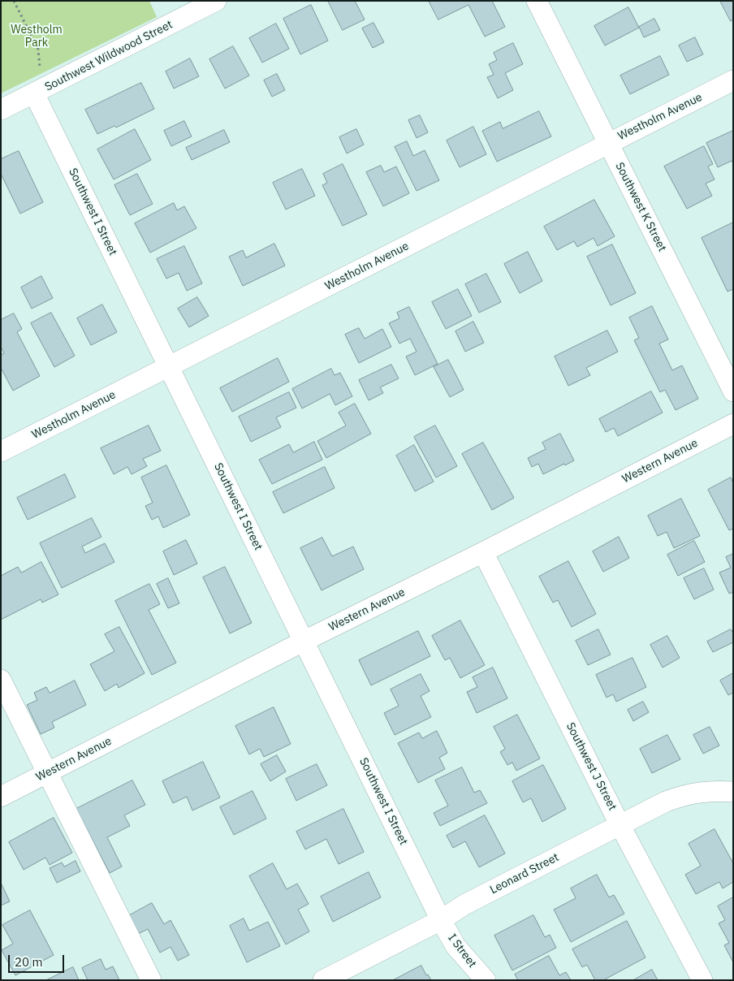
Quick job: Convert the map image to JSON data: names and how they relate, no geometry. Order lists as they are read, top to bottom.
{
  "streets": {
    "street": [
      "Southwest Wildwood Street",
      "Westholm Avenue",
      "Southwest K Street",
      "Southwest I Street",
      "Western Avenue",
      "Southwest J Street",
      "Leonard Street",
      "I Street"
    ]
  },
  "crossings": [
    ["Southwest Wildwood Street", "Southwest I Street"],
    ["Westholm Avenue", "Southwest K Street"],
    ["Westholm Avenue", "Southwest I Street"],
    ["Southwest I Street", "Western Avenue"],
    ["Southwest I Street", "Leonard Street"],
    ["Southwest I Street", "I Street"],
    ["Western Avenue", "Southwest J Street"],
    ["Southwest J Street", "Leonard Street"],
    ["Leonard Street", "I Street"]
  ],
  "parks": ["Westholm Park"],
  "scale_bar": "20 m"
}
